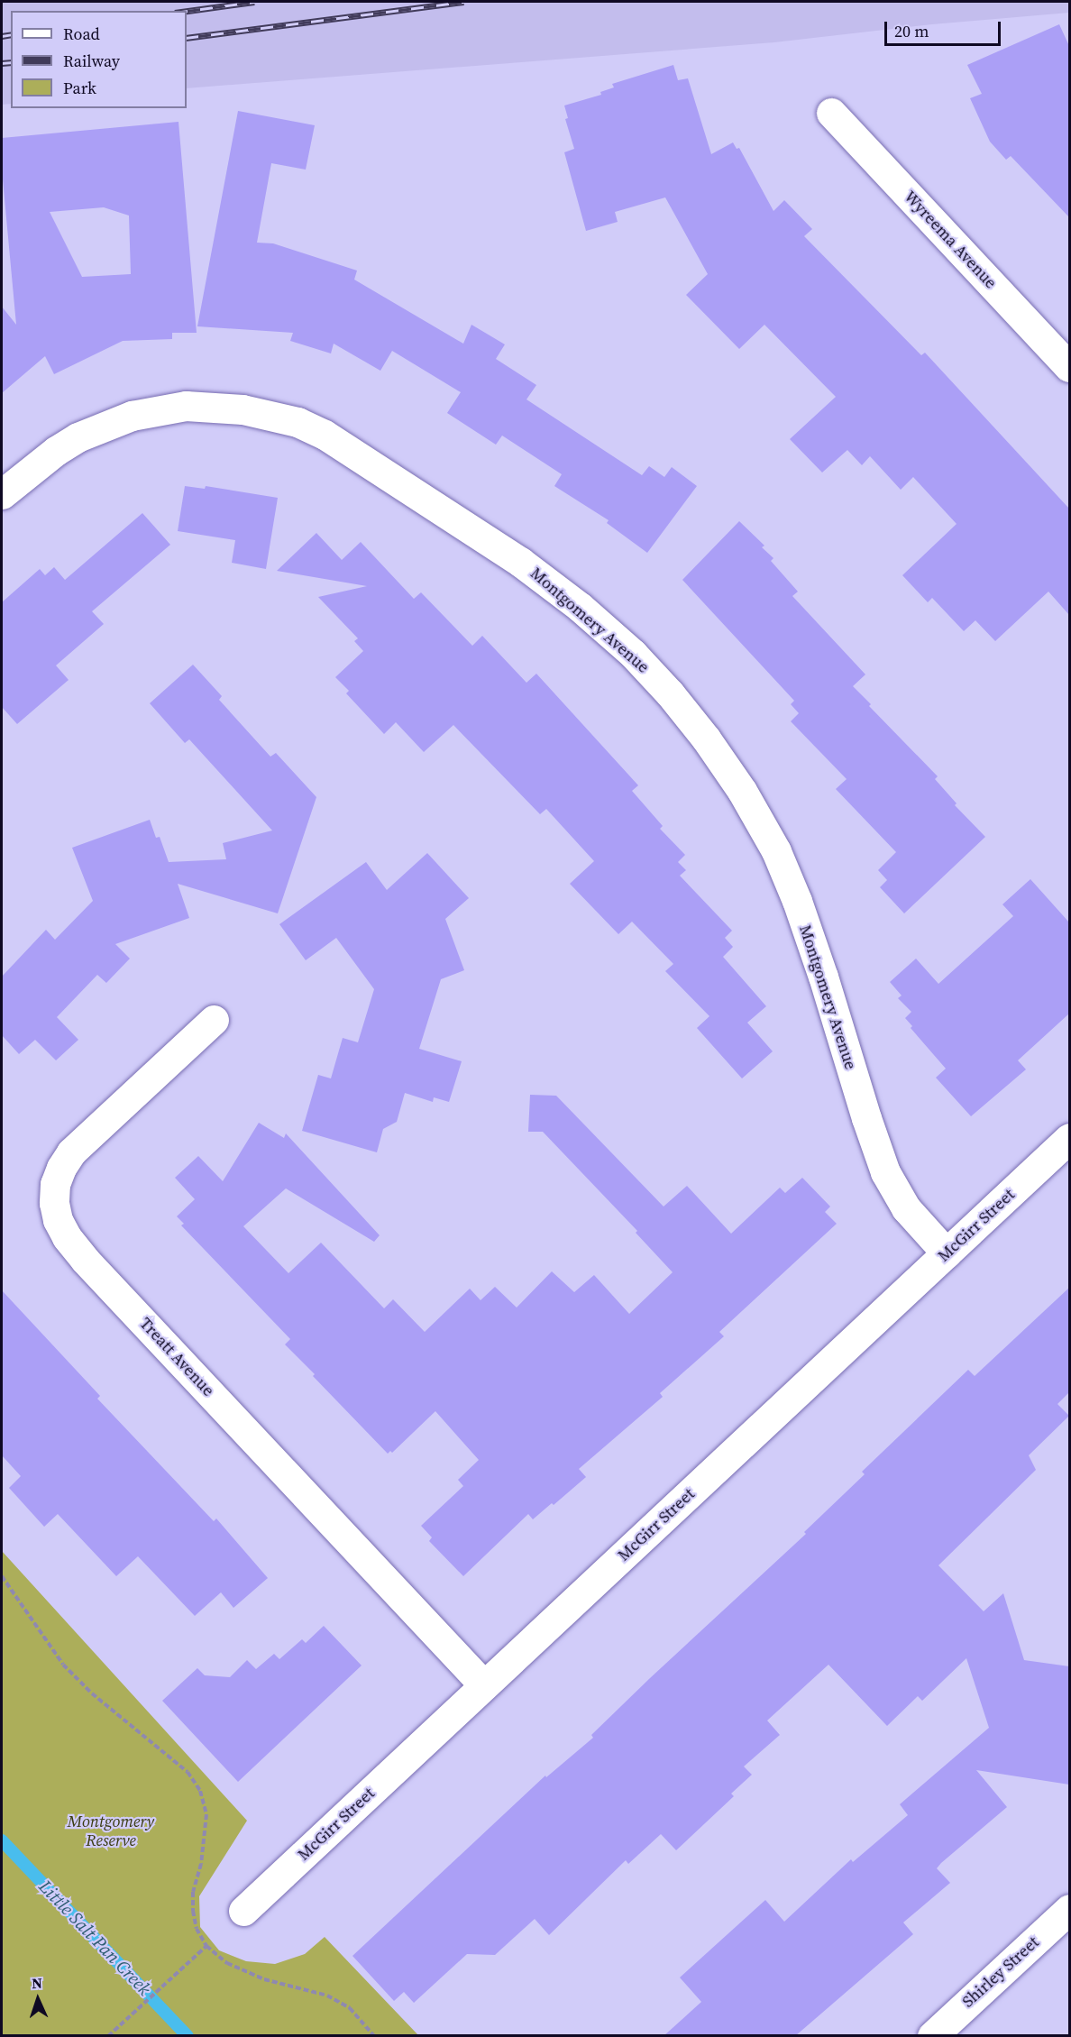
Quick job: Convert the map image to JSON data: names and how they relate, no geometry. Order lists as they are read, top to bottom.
{
  "streets": {
    "street": [
      "Wyreema Avenue",
      "Montgomery Avenue",
      "McGirr Street",
      "Treatt Avenue",
      "Shirley Street"
    ]
  },
  "crossings": [
    ["Montgomery Avenue", "McGirr Street"],
    ["McGirr Street", "Treatt Avenue"]
  ],
  "water": ["Little Salt Pan Creek"],
  "parks": ["Montgomery Reserve"],
  "legend": ["Road", "Railway", "Park"],
  "scale_bar": "20 m",
  "north": "top"
}
